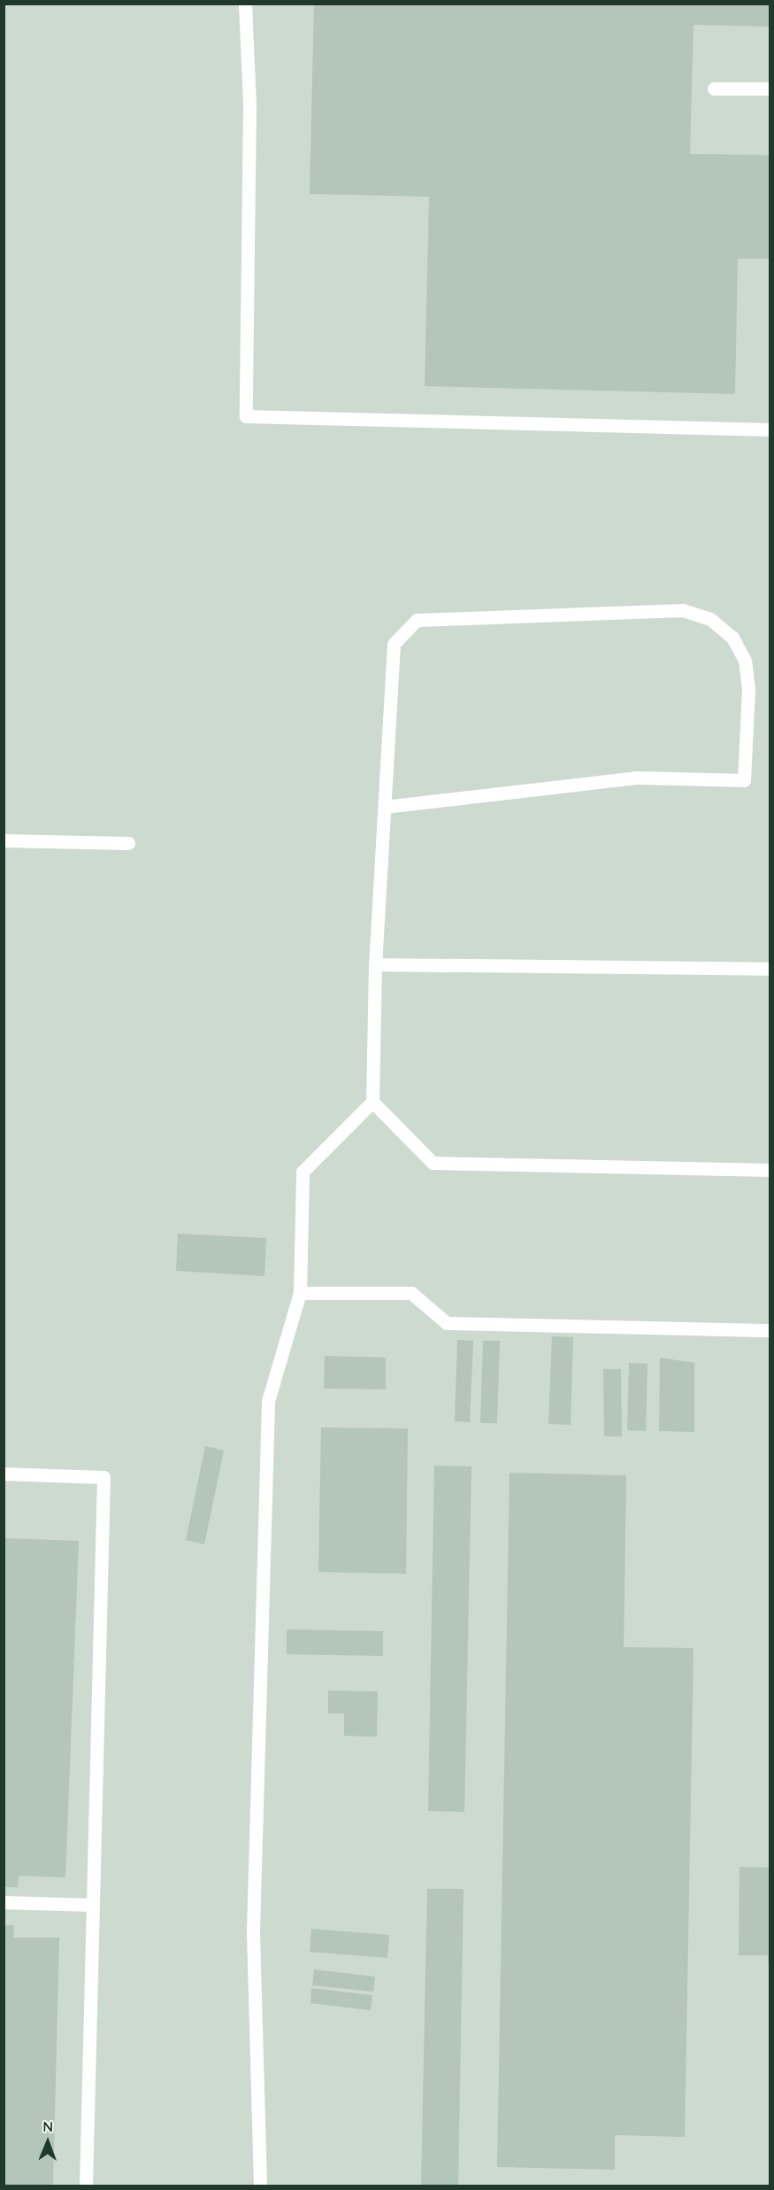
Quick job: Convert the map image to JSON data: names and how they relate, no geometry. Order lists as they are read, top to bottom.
{
  "north": "top"
}
